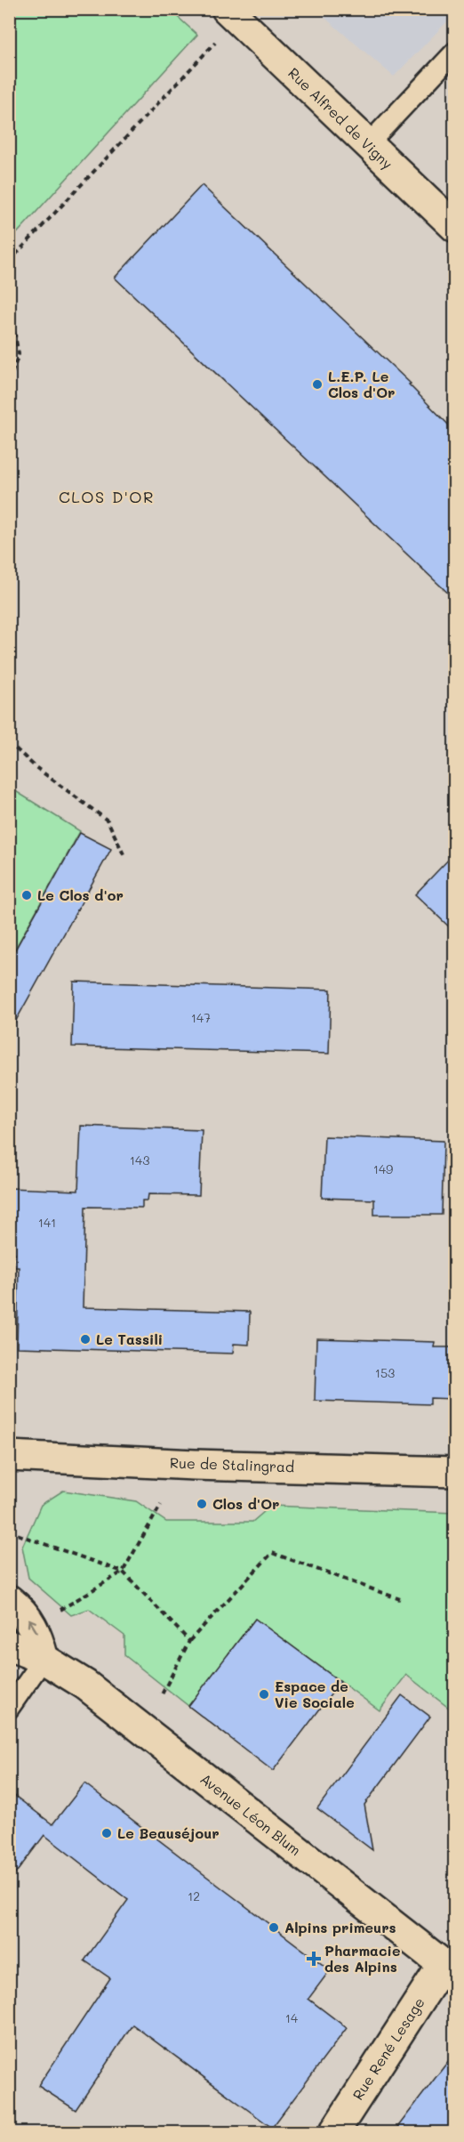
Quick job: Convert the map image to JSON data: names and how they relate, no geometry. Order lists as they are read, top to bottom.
{
  "streets": {
    "street": [
      "Rue Alfred de Vigny",
      "Rue de Stalingrad",
      "Avenue Léon Blum",
      "Rue René Lesage"
    ]
  },
  "crossings": [
    ["Avenue Léon Blum", "Rue René Lesage"]
  ],
  "districts": ["CLOS D'OR"],
  "places": {
    "other": [
      "L.E.P. Le Clos d'Or",
      "Le Clos d'or",
      "Le Tassili",
      "Clos d'Or",
      "Espace de Vie Sociale",
      "Le Beauséjour",
      "Alpins primeurs"
    ],
    "health": ["Pharmacie des Alpins"]
  },
  "house_numbers": [
    "147",
    "143",
    "149",
    "141",
    "153",
    "12",
    "14"
  ]
}
